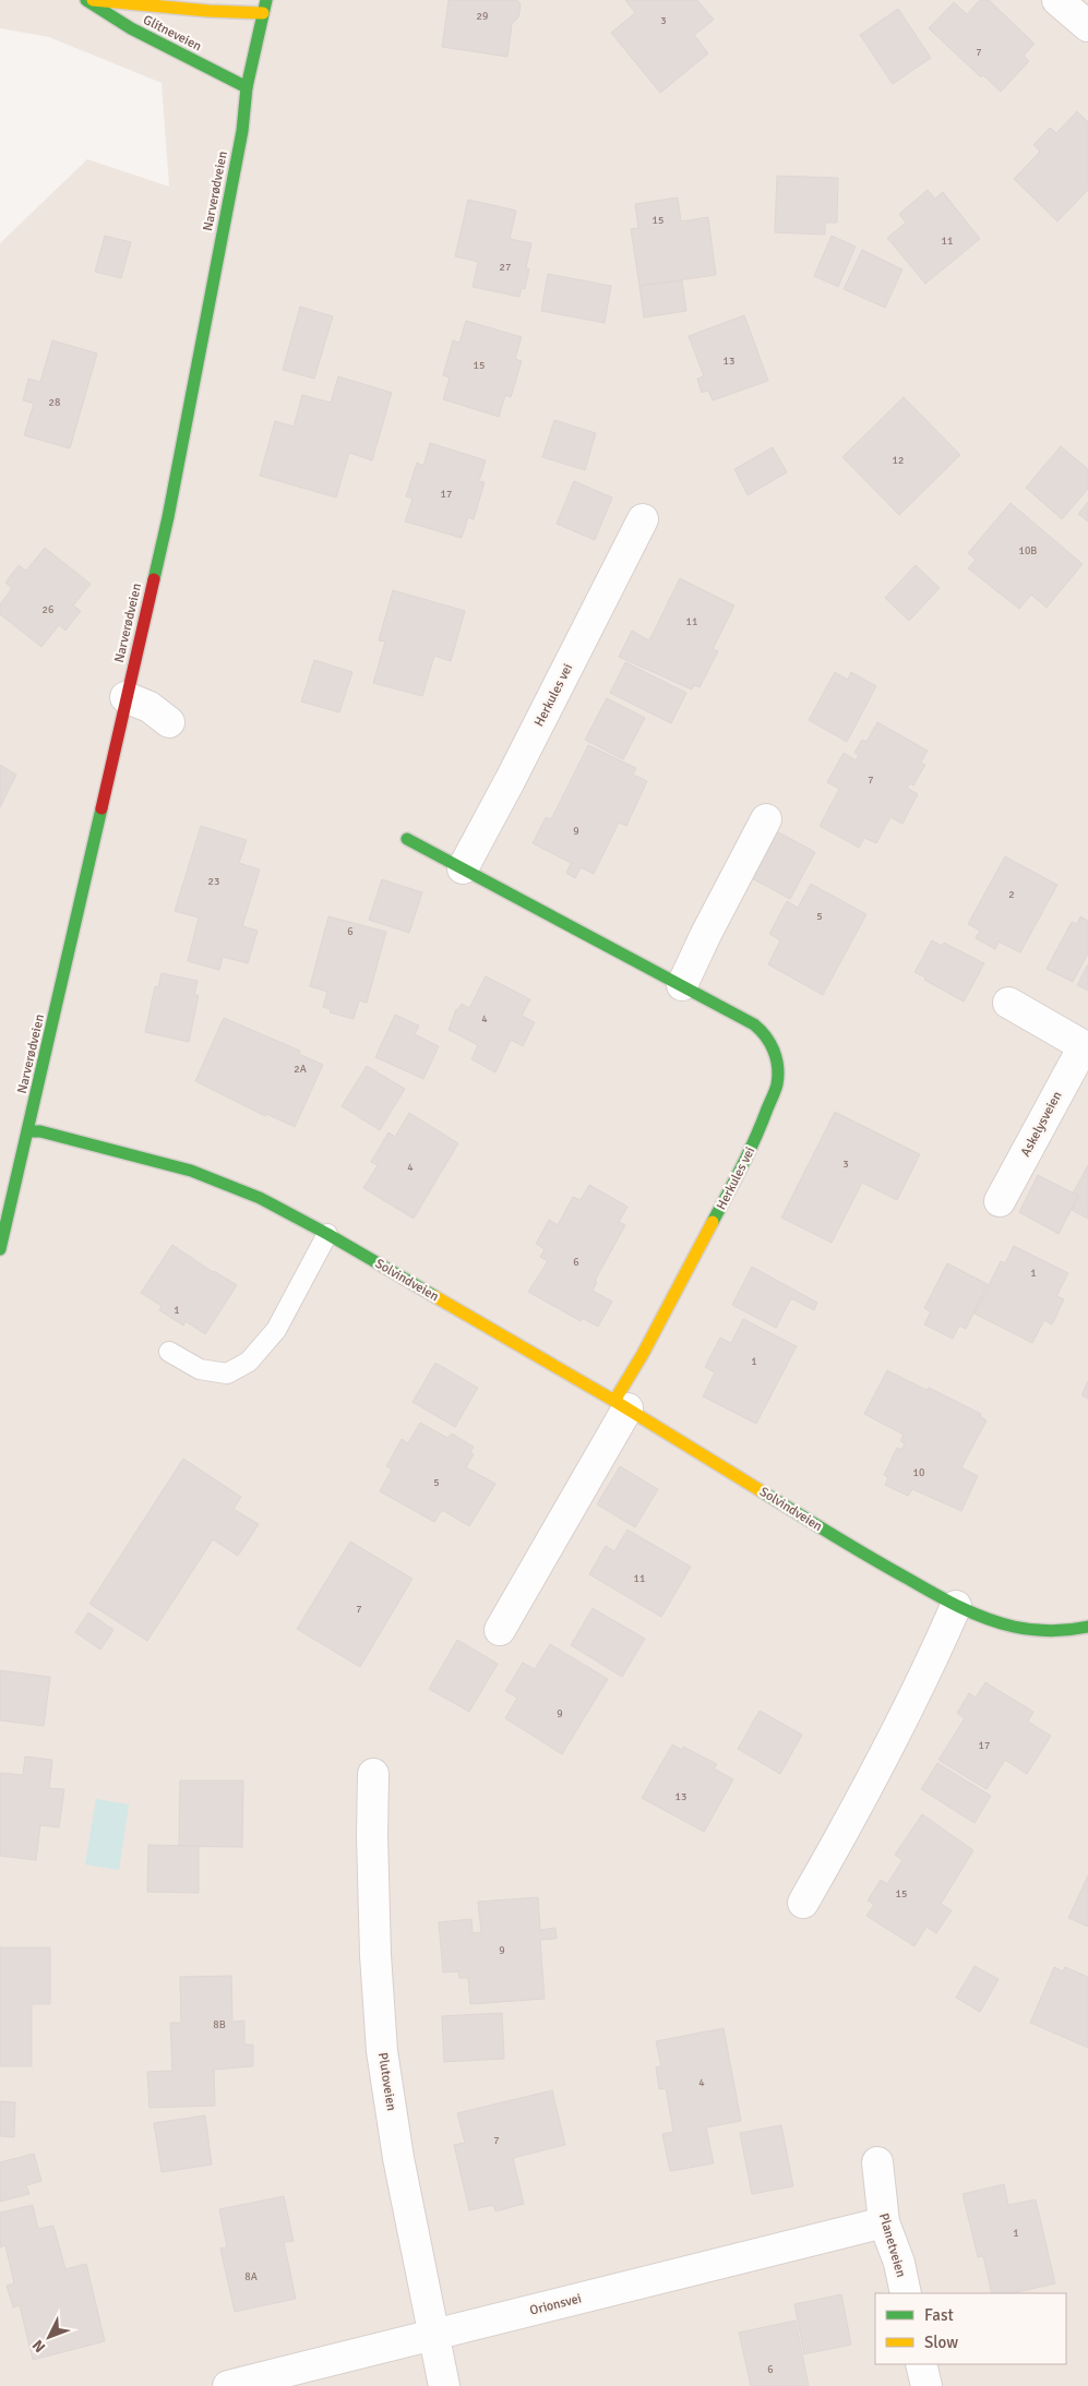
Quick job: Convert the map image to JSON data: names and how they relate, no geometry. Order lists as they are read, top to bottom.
{
  "streets": {
    "street": [
      "Glitneveien",
      "Narverødveien",
      "Herkules vei",
      "Askelysveien",
      "Solvindveien",
      "Plutoveien",
      "Planetveien",
      "Orionsvei"
    ]
  },
  "crossings": [
    ["Glitneveien", "Narverødveien"],
    ["Narverødveien", "Solvindveien"],
    ["Herkules vei", "Solvindveien"],
    ["Plutoveien", "Orionsvei"],
    ["Planetveien", "Orionsvei"]
  ],
  "house_numbers": [
    "29",
    "3",
    "7",
    "15",
    "11",
    "27",
    "13",
    "15",
    "28",
    "12",
    "17",
    "10B",
    "26",
    "11",
    "7",
    "9",
    "23",
    "2",
    "5",
    "6",
    "4",
    "2A",
    "3",
    "4",
    "6",
    "1",
    "1",
    "1",
    "10",
    "5",
    "11",
    "7",
    "9",
    "17",
    "13",
    "15",
    "9",
    "8B",
    "4",
    "7",
    "1",
    "8A",
    "6"
  ],
  "legend": ["Fast", "Slow"],
  "north": "bottom left"
}
